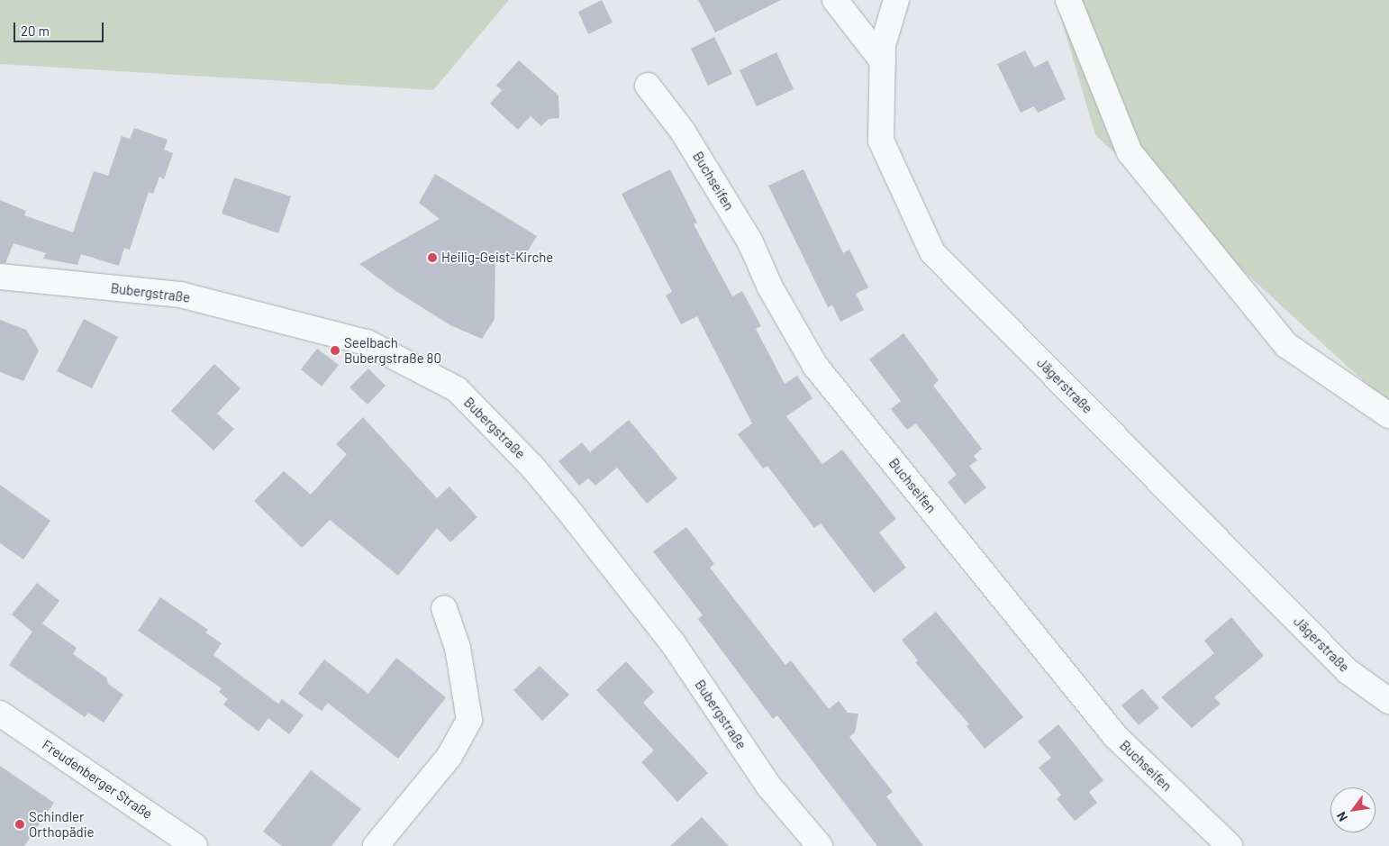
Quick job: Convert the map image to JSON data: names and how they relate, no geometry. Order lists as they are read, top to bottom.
{
  "streets": {
    "street": [
      "Buchseifen",
      "Bubergstraße",
      "Jägerstraße",
      "Freudenberger Straße"
    ]
  },
  "places": ["Heilig-Geist-Kirche", "Seelbach Bubergstraße 80", "Schindler Orthopädie"],
  "scale_bar": "20 m",
  "north": "bottom left"
}
